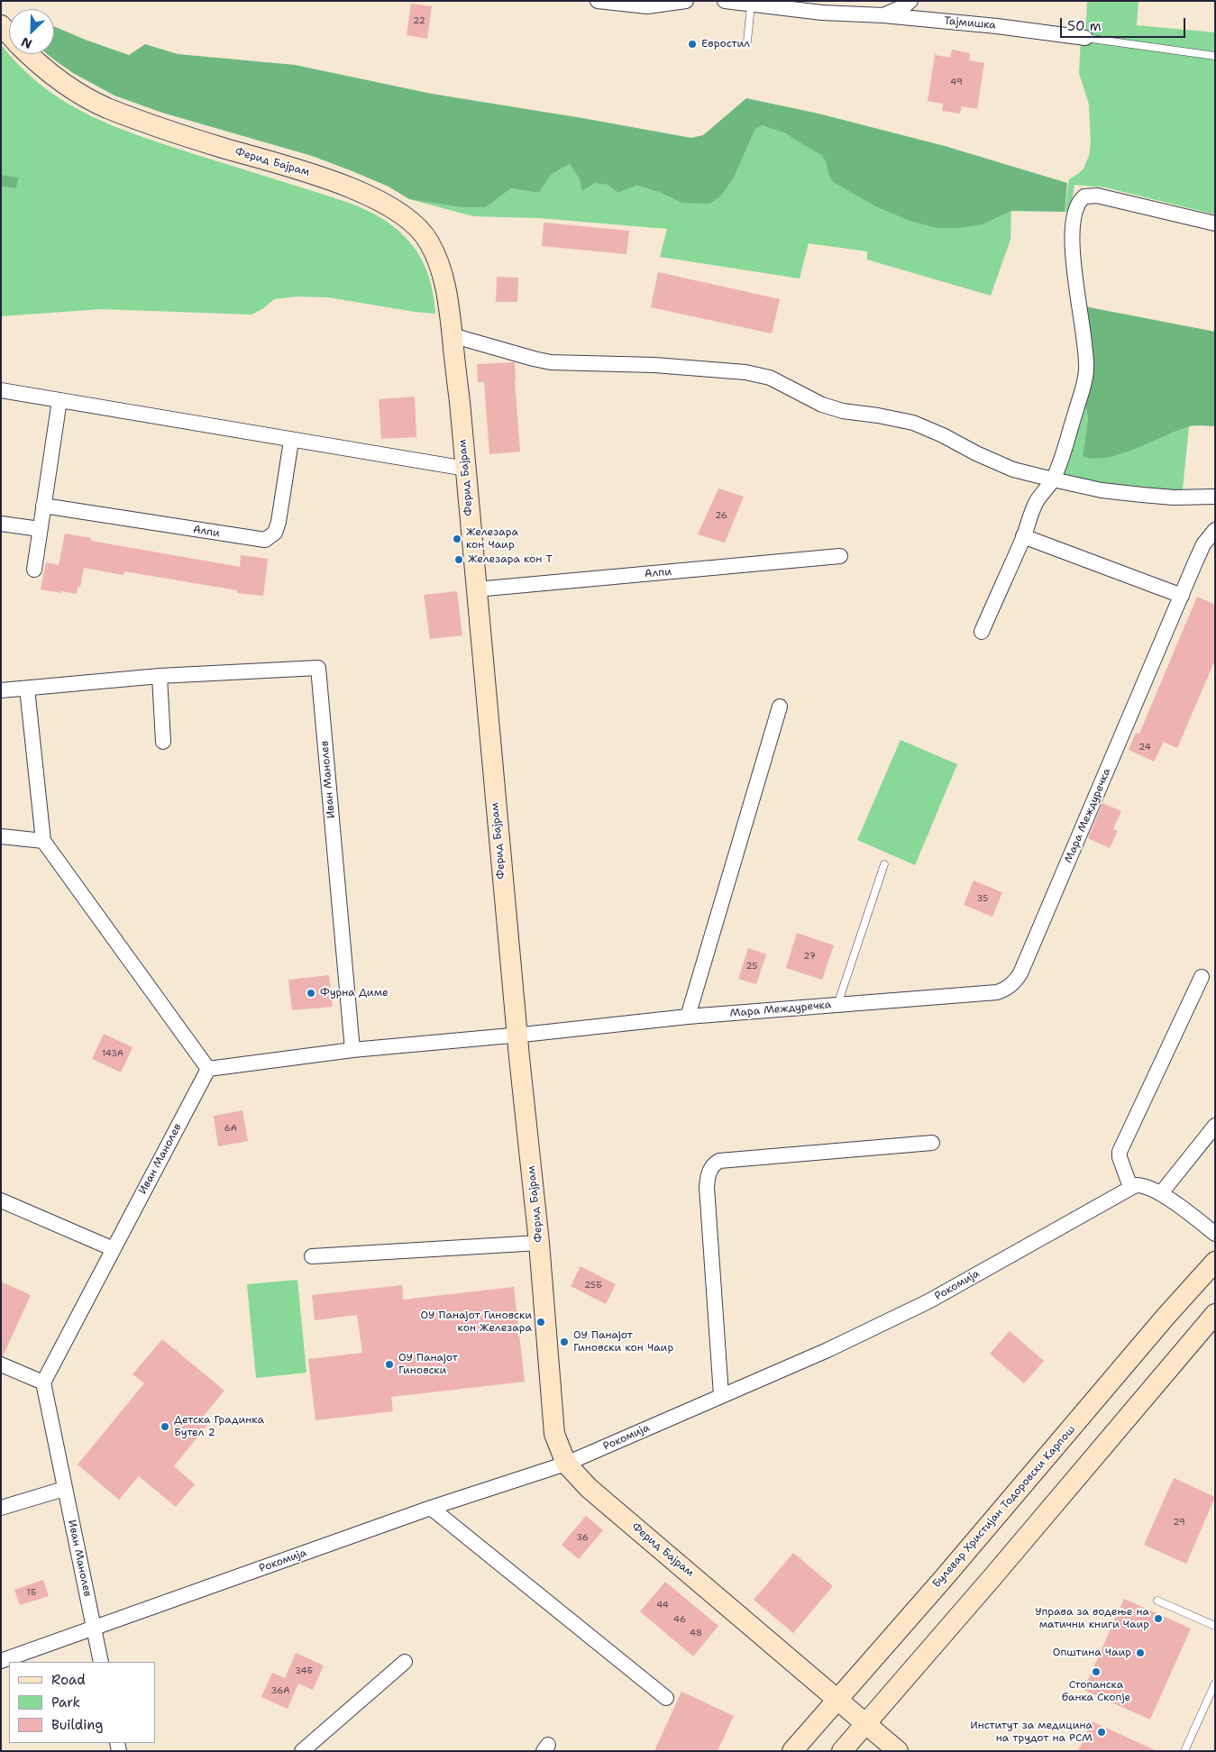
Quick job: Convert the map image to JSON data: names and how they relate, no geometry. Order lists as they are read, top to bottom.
{
  "streets": {
    "street": [
      "Тајмишка",
      "Ферид Бајрам",
      "Алпи",
      "Иван Манолев",
      "Мара Междуречка",
      "Рокомија",
      "Булевар Христијан Тодоровски Карпош"
    ]
  },
  "crossings": [
    ["Ферид Бајрам", "Алпи"],
    ["Ферид Бајрам", "Мара Междуречка"],
    ["Ферид Бајрам", "Рокомија"],
    ["Ферид Бајрам", "Булевар Христијан Тодоровски Карпош"],
    ["Иван Манолев", "Рокомија"]
  ],
  "places": [
    "Евростил",
    "Железара кон Чаир",
    "Железара кон Т",
    "Фурна Диме",
    "ОУ Панајот Гиновски кон Железара",
    "ОУ Панајот Гиновски кон Чаир",
    "ОУ Панајот Гиновски",
    "Детска Градинка Бутел 2",
    "Управа за водење на матични книги Чаир",
    "Општина Чаир",
    "Стопанска банка Скопје",
    "Институт за медицина на трудот на РСМ"
  ],
  "house_numbers": [
    "22",
    "49",
    "26",
    "24",
    "35",
    "27",
    "25",
    "143A",
    "6А",
    "25Б",
    "29",
    "36",
    "1Б",
    "44",
    "46",
    "48",
    "34Б",
    "36А"
  ],
  "legend": ["Road", "Park", "Building"],
  "scale_bar": "50 m",
  "north": "bottom left"
}
